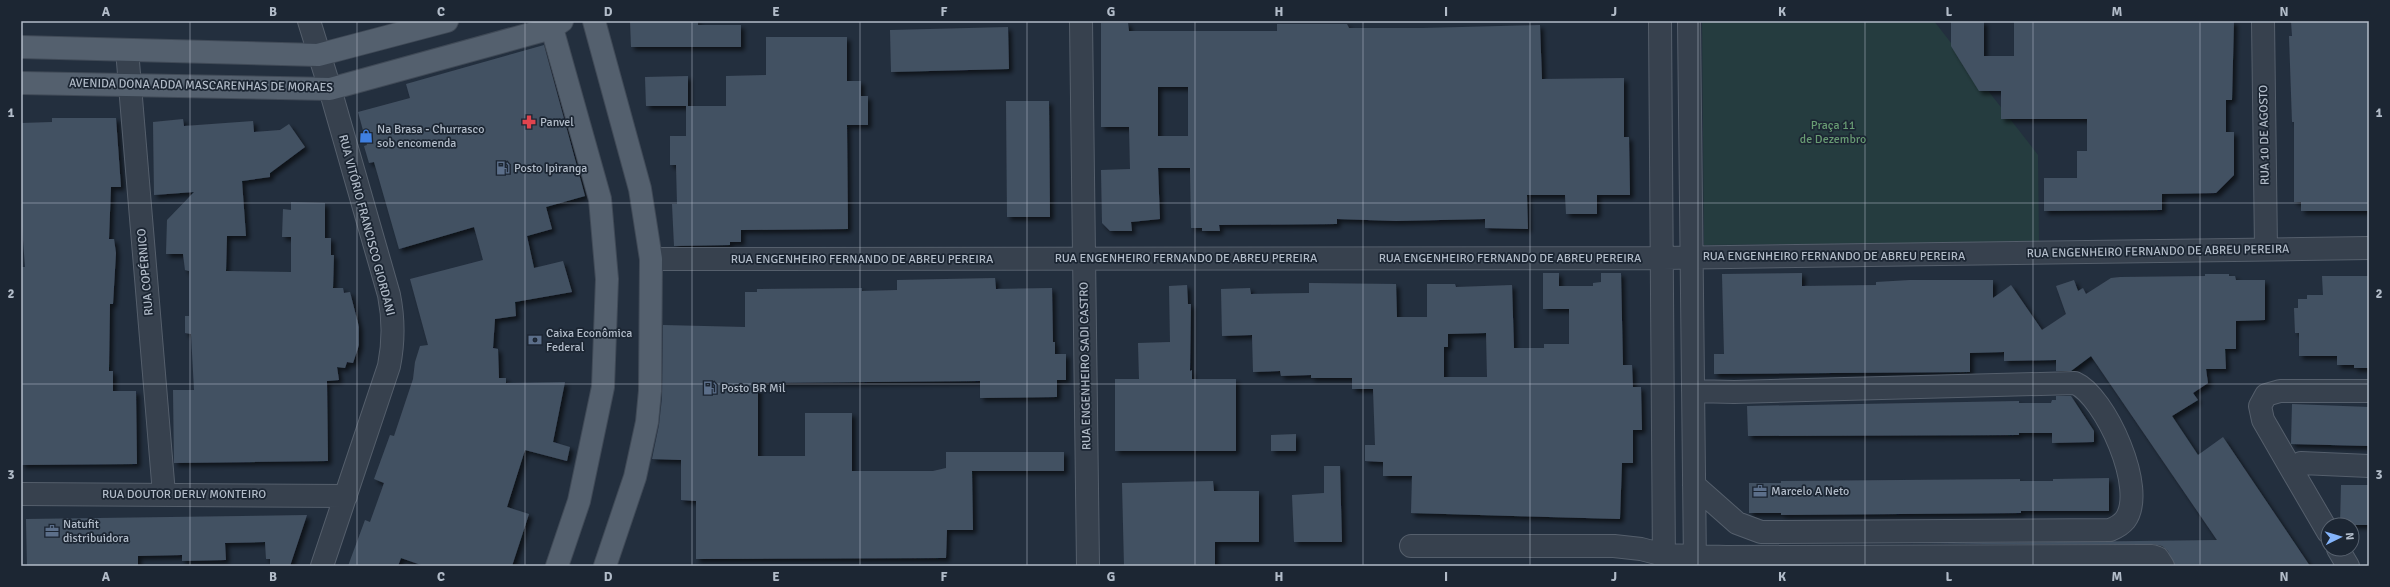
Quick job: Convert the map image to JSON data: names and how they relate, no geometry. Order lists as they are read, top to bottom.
{
  "streets": {
    "main road": ["AVENIDA DONA ADDA MASCARENHAS DE MORAES"],
    "street": [
      "RUA 10 DE AGOSTO",
      "RUA VITÓRIO FRANCISCO GIORDANI",
      "RUA ENGENHEIRO FERNANDO DE ABREU PEREIRA",
      "RUA COPÉRNICO",
      "RUA ENGENHEIRO SADI CASTRO",
      "RUA DOUTOR DERLY MONTEIRO"
    ]
  },
  "crossings": [
    ["AVENIDA DONA ADDA MASCARENHAS DE MORAES", "RUA VITÓRIO FRANCISCO GIORDANI"],
    ["AVENIDA DONA ADDA MASCARENHAS DE MORAES", "RUA COPÉRNICO"],
    ["RUA 10 DE AGOSTO", "RUA ENGENHEIRO FERNANDO DE ABREU PEREIRA"],
    ["RUA VITÓRIO FRANCISCO GIORDANI", "RUA DOUTOR DERLY MONTEIRO"],
    ["RUA ENGENHEIRO FERNANDO DE ABREU PEREIRA", "RUA ENGENHEIRO SADI CASTRO"],
    ["RUA COPÉRNICO", "RUA DOUTOR DERLY MONTEIRO"]
  ],
  "parks": ["Praça 11 de Dezembro"],
  "places": {
    "pharmacy": ["Panvel"],
    "shop": ["Na Brasa - Churrasco sob encomenda"],
    "fuel station": ["Posto Ipiranga", "Posto BR Mil"],
    "bank": ["Caixa Econômica Federal"],
    "office": ["Marcelo A Neto", "Natufit distribuidora"]
  },
  "north": "right",
  "grid": {
    "columns": [
      "A",
      "B",
      "C",
      "D",
      "E",
      "F",
      "G",
      "H",
      "I",
      "J",
      "K",
      "L",
      "M",
      "N"
    ],
    "rows": ["1", "2", "3"]
  }
}
